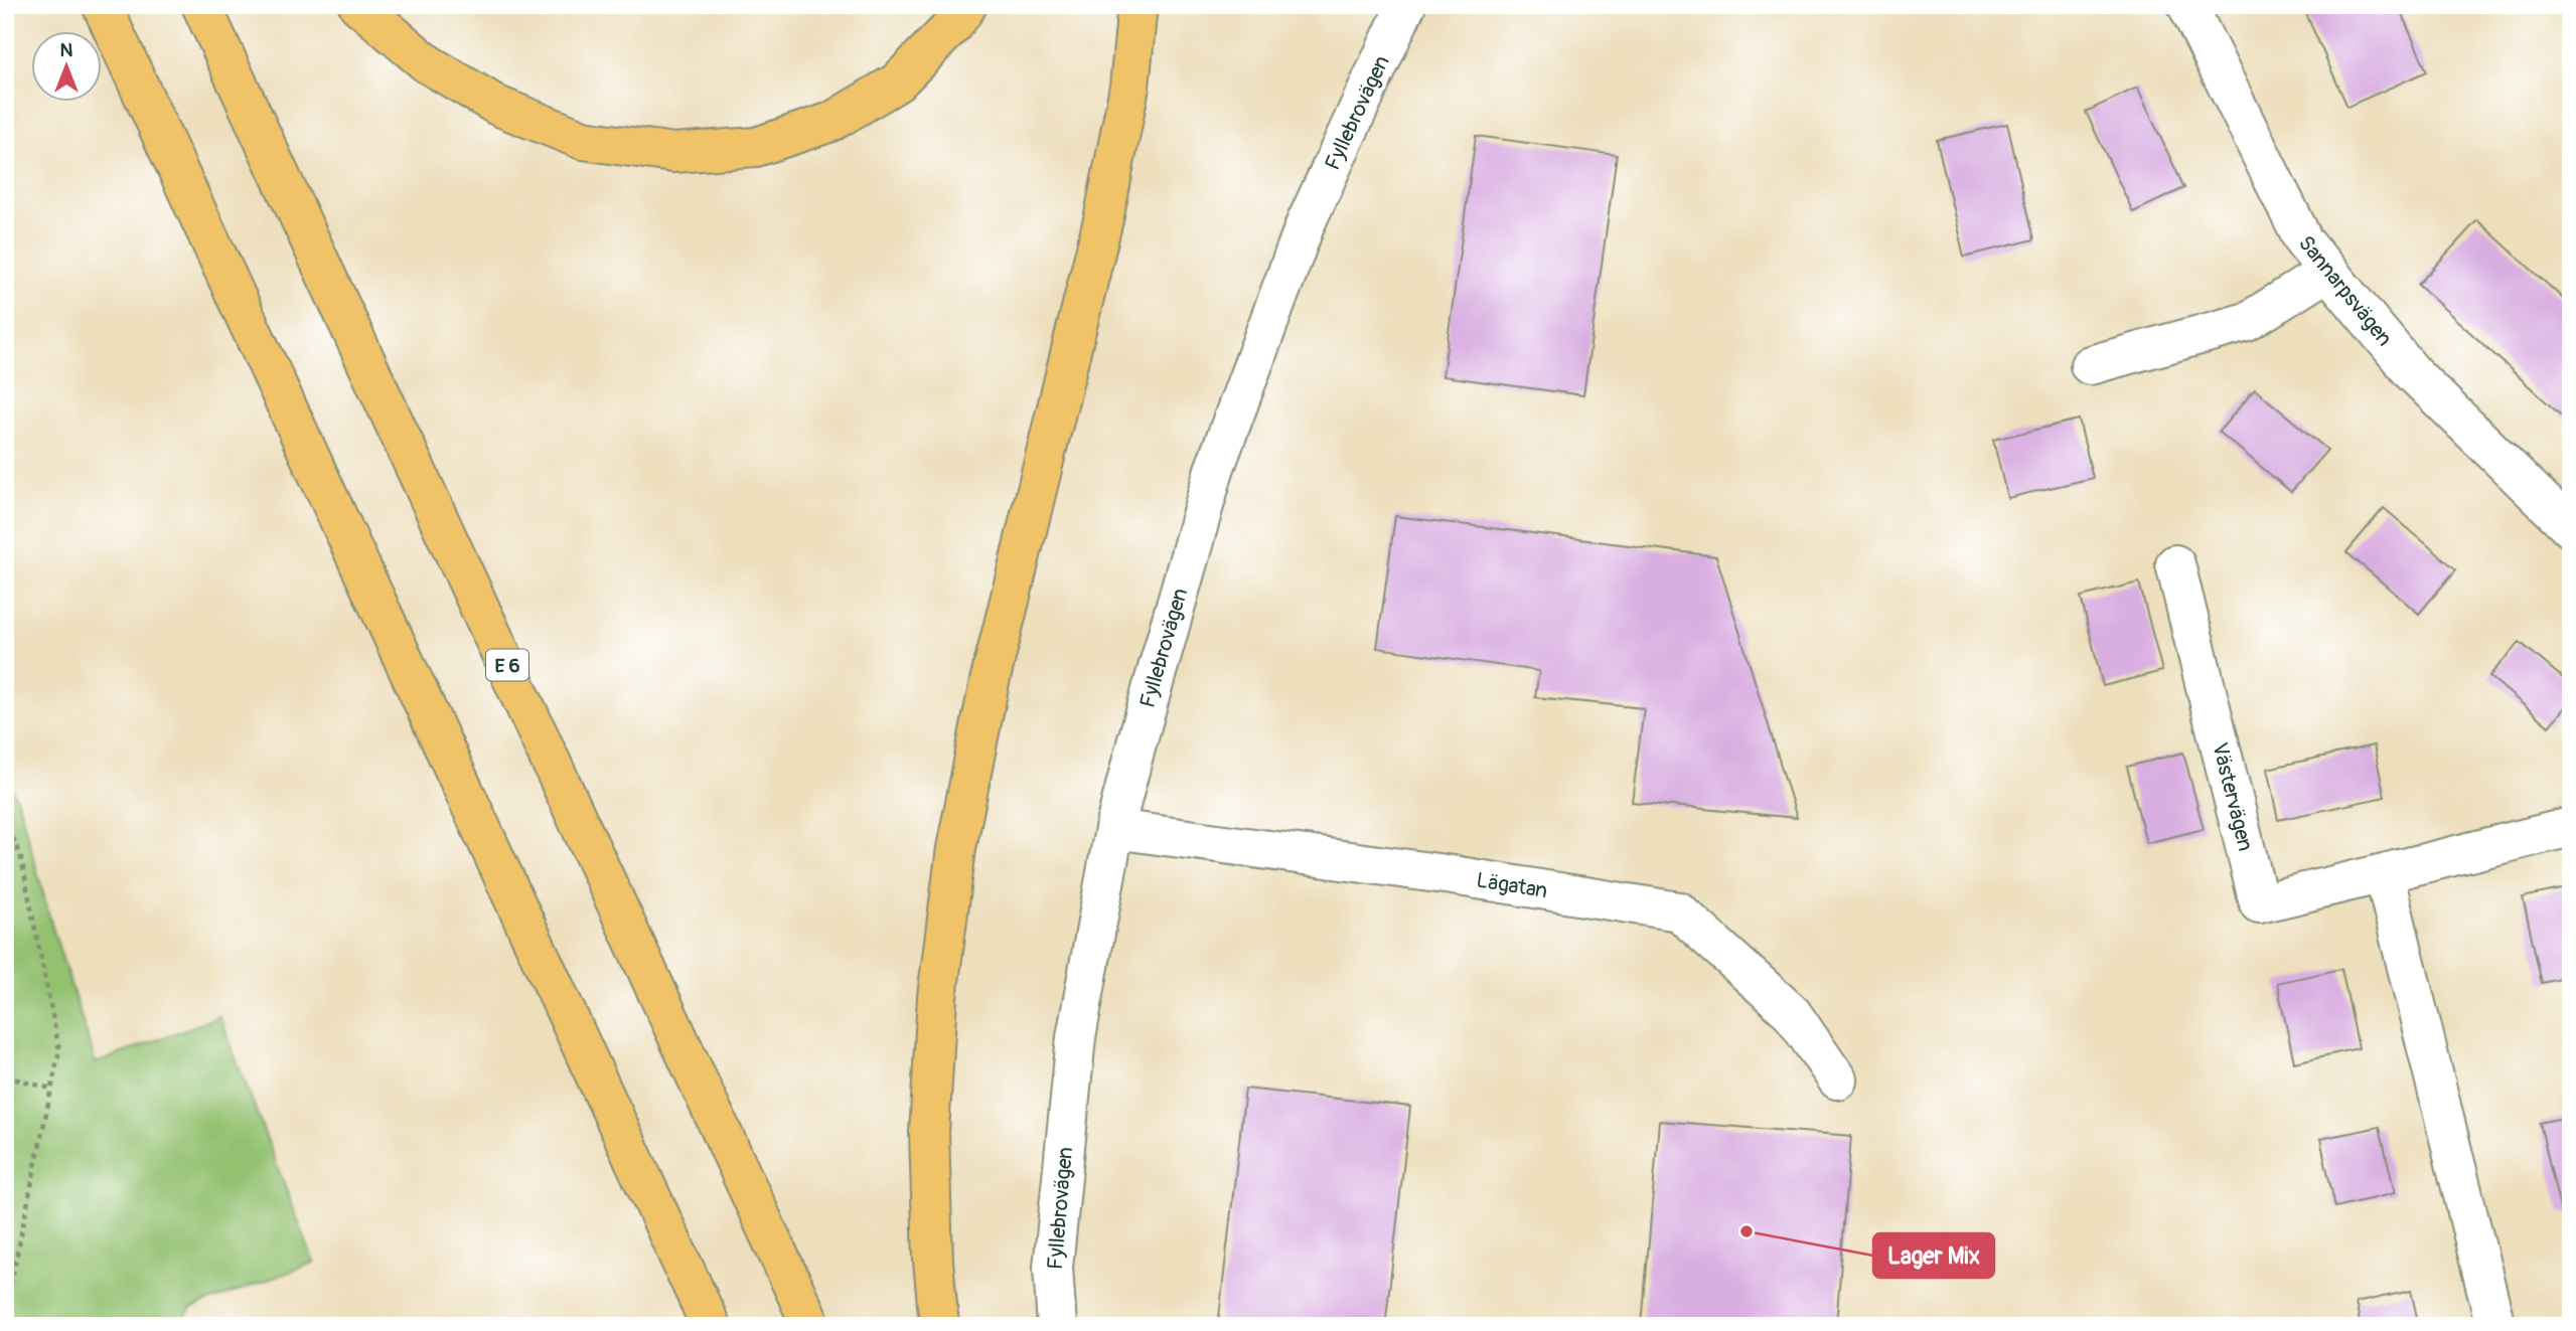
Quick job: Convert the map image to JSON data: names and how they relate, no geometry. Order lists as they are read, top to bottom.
{
  "streets": {
    "highway": ["E 6"],
    "street": [
      "Fyllebrovägen",
      "Sannarpsvägen",
      "Västervägen",
      "Lägatan"
    ]
  },
  "crossings": [
    ["Fyllebrovägen", "Lägatan"]
  ],
  "places": ["Lager Mix"],
  "north": "top"
}
